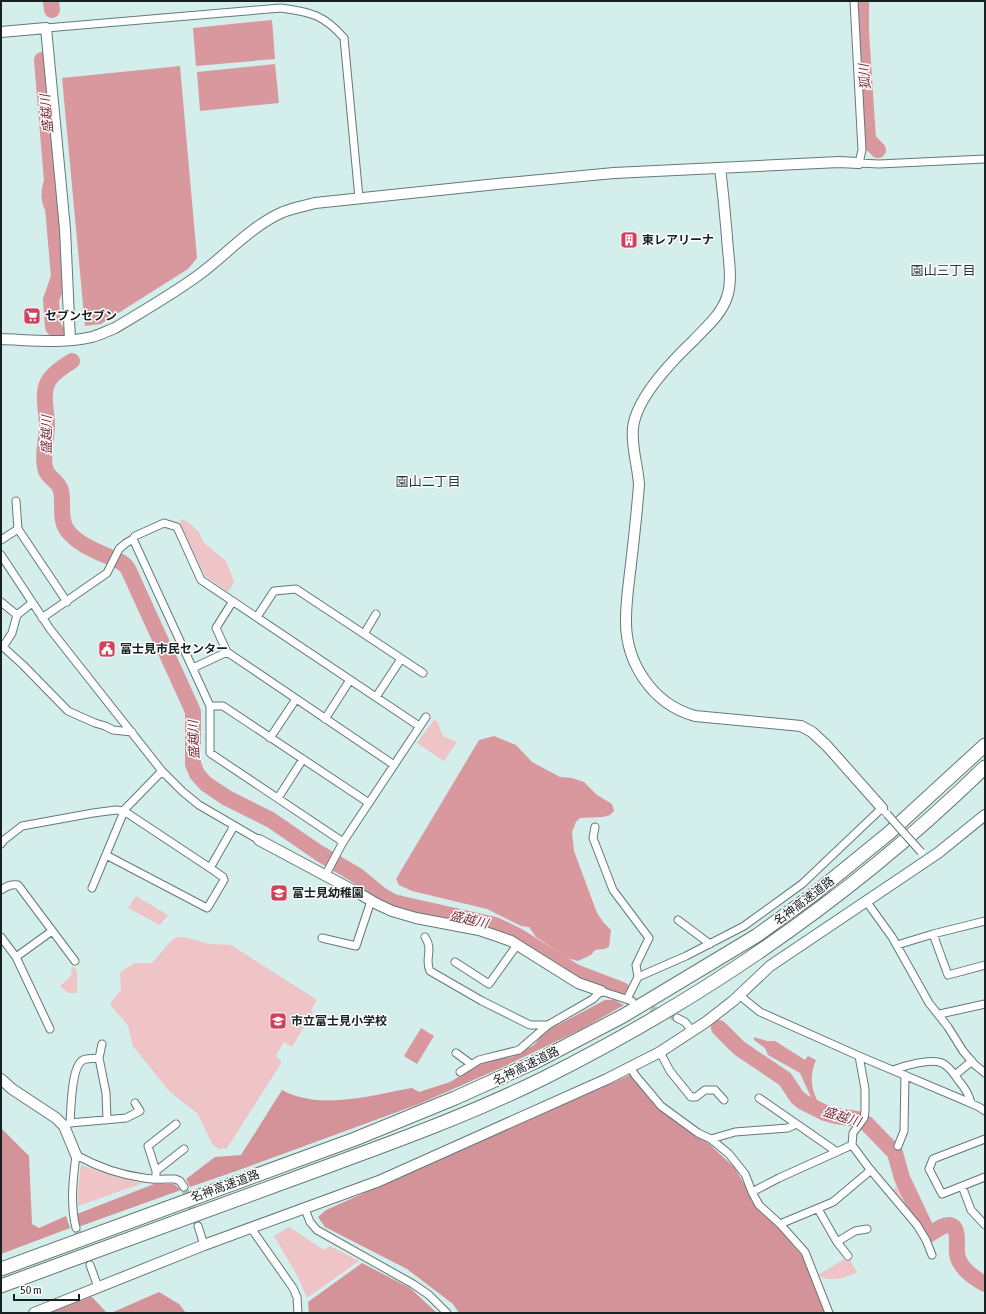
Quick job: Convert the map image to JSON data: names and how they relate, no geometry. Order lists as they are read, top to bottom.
{
  "streets": {
    "highway": ["名神高速道路"]
  },
  "districts": ["園山三丁目", "園山二丁目"],
  "water": ["狐川", "盛越川"],
  "places": {
    "building": ["東レアリーナ"],
    "supermarket": ["セブンセブン"],
    "public building": ["富士見市民センター"],
    "school or university": ["富士見幼稚園", "市立富士見小学校"]
  },
  "scale_bar": "50 m"
}
